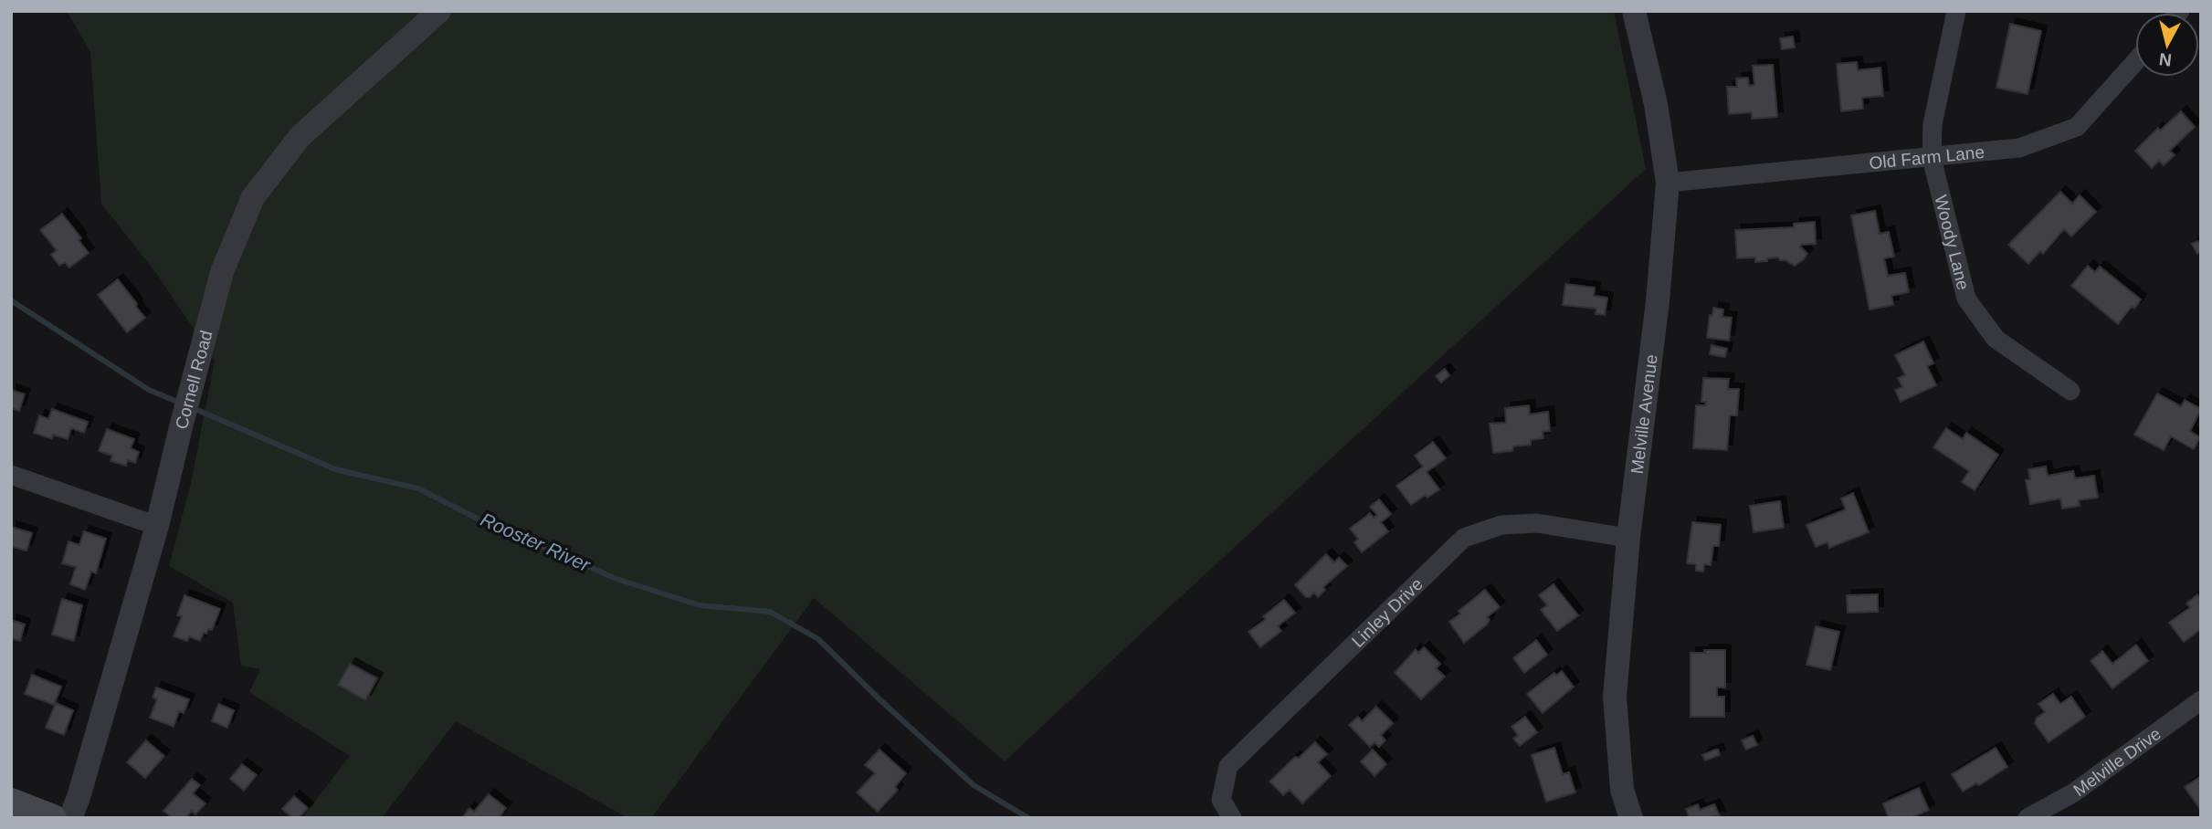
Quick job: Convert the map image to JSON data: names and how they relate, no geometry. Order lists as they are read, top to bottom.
{
  "streets": {
    "street": [
      "Old Farm Lane",
      "Woody Lane",
      "Cornell Road",
      "Melville Avenue",
      "Linley Drive",
      "Melville Drive"
    ]
  },
  "crossings": [
    ["Old Farm Lane", "Woody Lane"],
    ["Old Farm Lane", "Melville Avenue"],
    ["Melville Avenue", "Linley Drive"]
  ],
  "water": ["Rooster River"],
  "north": "bottom"
}
